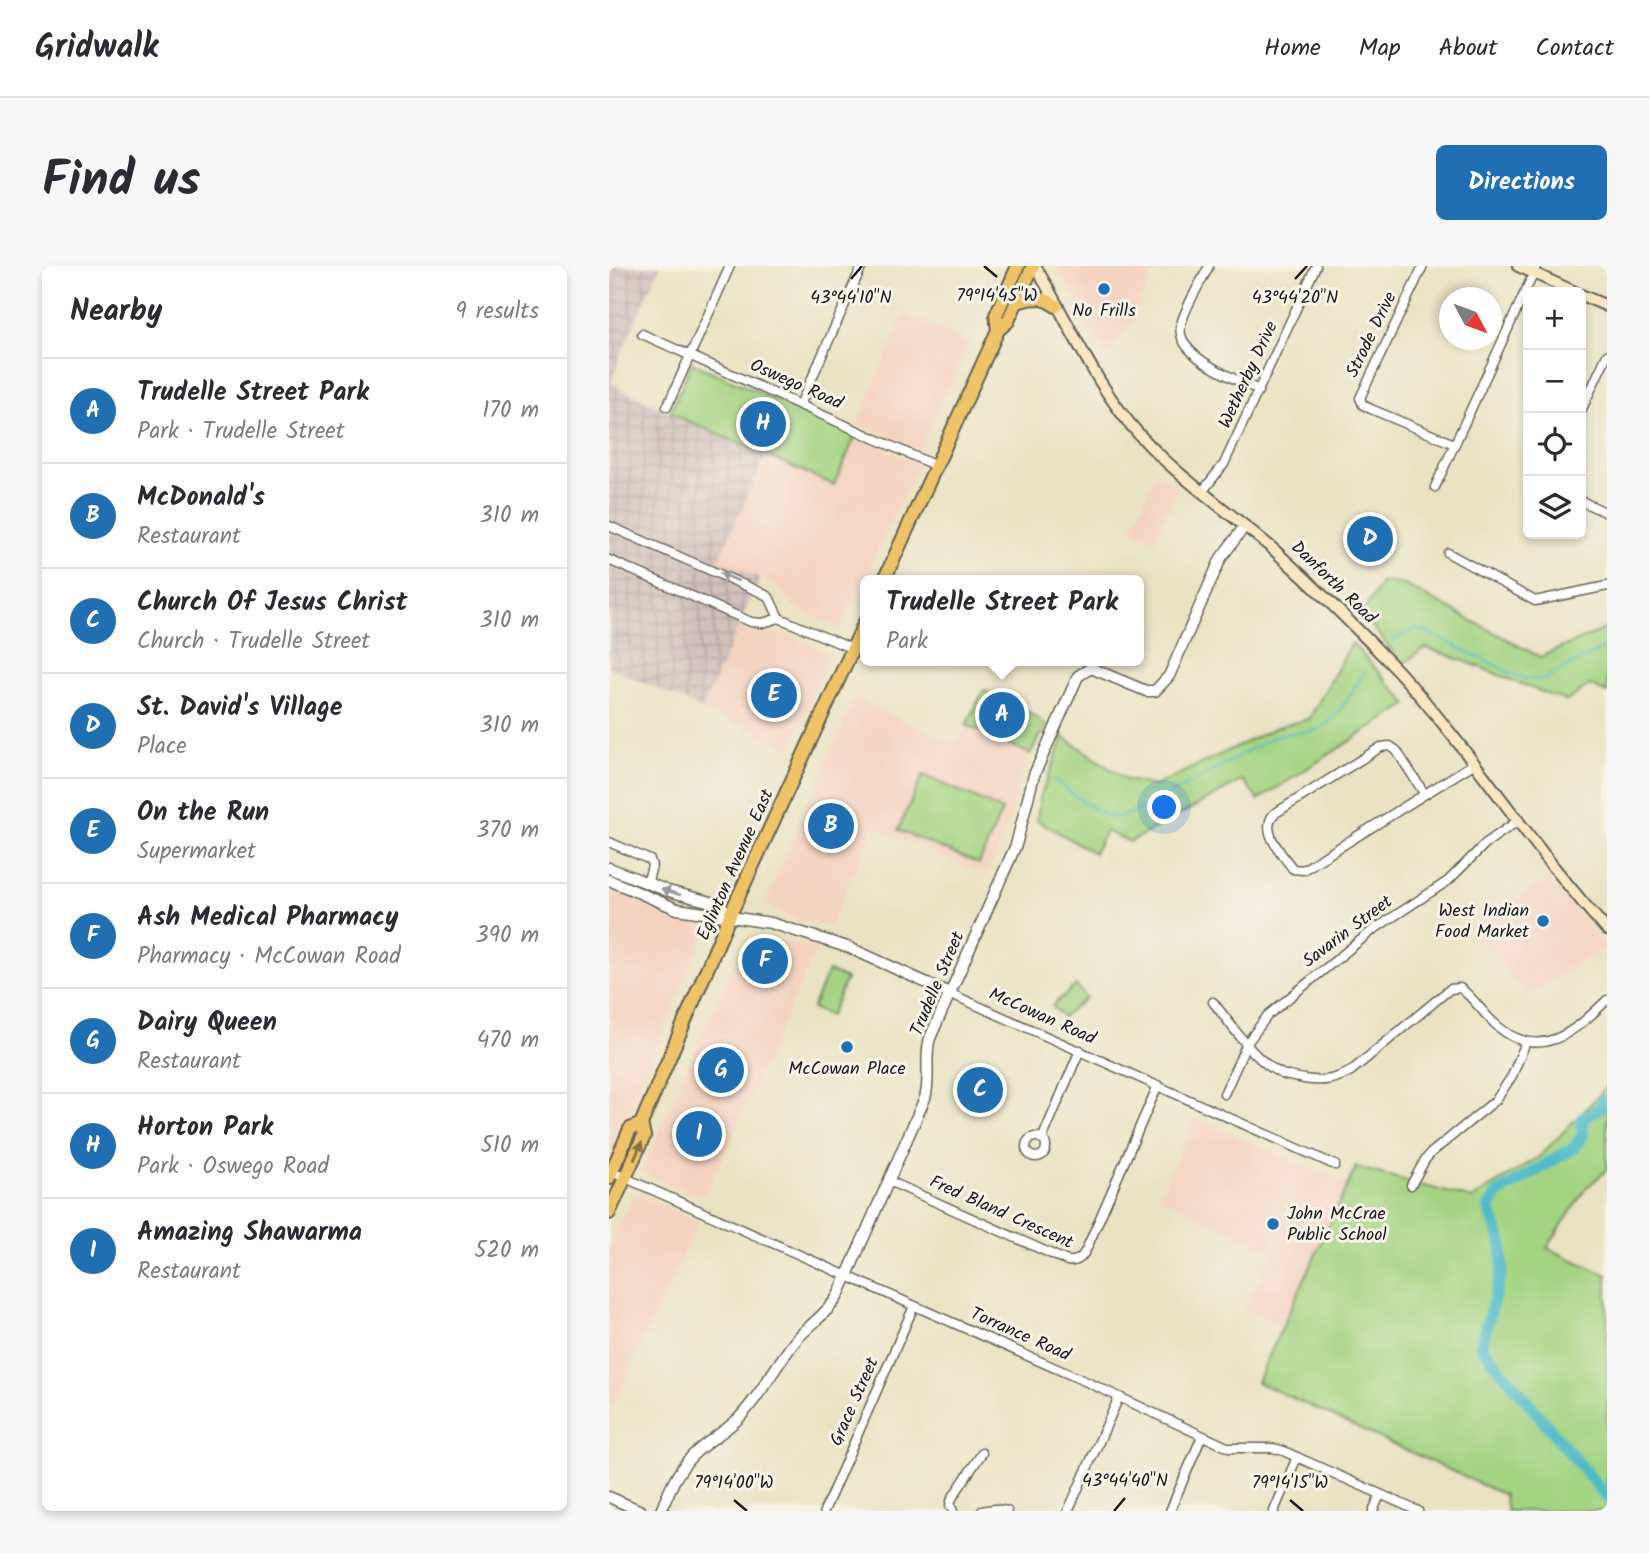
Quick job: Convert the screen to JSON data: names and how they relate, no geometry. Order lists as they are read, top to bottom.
{
  "streets": {
    "main road": ["Danforth Road", "Eglinton Avenue East"],
    "street": [
      "Strode Drive",
      "Wetherby Drive",
      "Oswego Road",
      "Savarin Street",
      "Trudelle Street",
      "McCowan Road",
      "Fred Bland Crescent",
      "Torrance Road",
      "Grace Street"
    ]
  },
  "crossings": [
    ["Wetherby Drive", "Danforth Road"],
    ["Danforth Road", "Savarin Street"],
    ["Danforth Road", "Trudelle Street"],
    ["Eglinton Avenue East", "McCowan Road"],
    ["Eglinton Avenue East", "Torrance Road"],
    ["Trudelle Street", "McCowan Road"],
    ["Trudelle Street", "Fred Bland Crescent"],
    ["Trudelle Street", "Torrance Road"],
    ["McCowan Road", "Fred Bland Crescent"],
    ["Torrance Road", "Grace Street"]
  ],
  "places": [
    "No Frills",
    "West Indian Food Market",
    "McCowan Place",
    "John McCrae Public School"
  ],
  "north": "bottom right",
  "page": {
    "header": "Gridwalk",
    "nav": [
      "Home",
      "Map",
      "About",
      "Contact"
    ],
    "title": "Find us",
    "buttons": "Directions",
    "heading": ["Nearby", "9 results"],
    "map_buttons": ["+", "−"],
    "list": [
      {
        "mark": "A",
        "name": "Trudelle Street Park",
        "note": "Park · Trudelle Street",
        "value": "170 m"
      },
      {
        "mark": "B",
        "name": "McDonald's",
        "note": "Restaurant",
        "value": "310 m"
      },
      {
        "mark": "C",
        "name": "Church Of Jesus Christ",
        "note": "Church · Trudelle Street",
        "value": "310 m"
      },
      {
        "mark": "D",
        "name": "St. David's Village",
        "note": "Place",
        "value": "310 m"
      },
      {
        "mark": "E",
        "name": "On the Run",
        "note": "Supermarket",
        "value": "370 m"
      },
      {
        "mark": "F",
        "name": "Ash Medical Pharmacy",
        "note": "Pharmacy · McCowan Road",
        "value": "390 m"
      },
      {
        "mark": "G",
        "name": "Dairy Queen",
        "note": "Restaurant",
        "value": "470 m"
      },
      {
        "mark": "H",
        "name": "Horton Park",
        "note": "Park · Oswego Road",
        "value": "510 m"
      },
      {
        "mark": "I",
        "name": "Amazing Shawarma",
        "note": "Restaurant",
        "value": "520 m"
      }
    ],
    "pins": [
      "H",
      "D",
      "E",
      "A",
      "B",
      "F",
      "G",
      "C",
      "I"
    ],
    "popup": ["Trudelle Street Park", "Park"]
  },
  "coordinates": [
    "79°14'45\"W",
    "43°44'10\"N",
    "43°44'20\"N",
    "43°44'40\"N",
    "79°14'00\"W",
    "79°14'15\"W"
  ]
}
